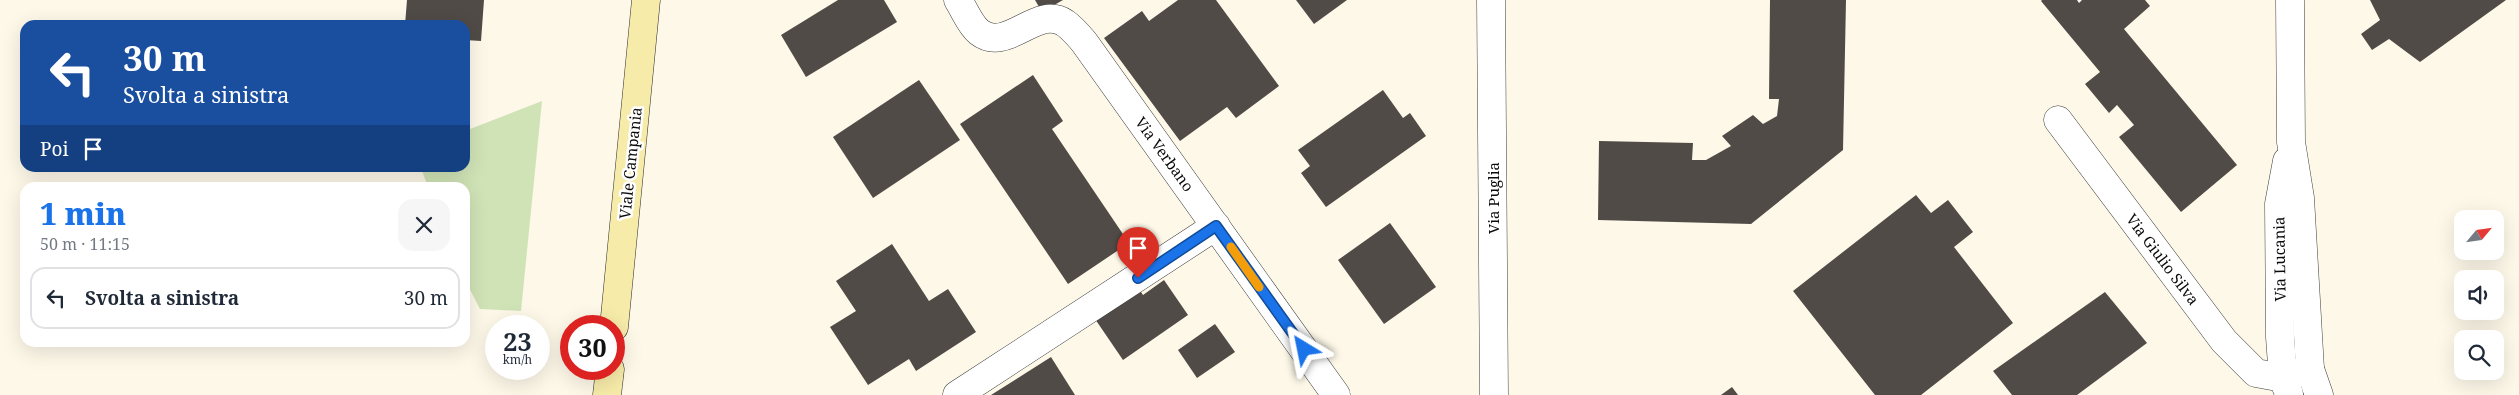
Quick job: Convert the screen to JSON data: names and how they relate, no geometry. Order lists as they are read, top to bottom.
{
  "streets": {
    "street": [
      "Via Verbano",
      "Viale Campania",
      "Via Puglia",
      "Via Giulio Silva",
      "Via Lucania"
    ]
  },
  "crossings": [
    ["Via Giulio Silva", "Via Lucania"]
  ],
  "north": "top right",
  "page": {
    "turn": ["30 m", "Svolta a sinistra"],
    "then": "Poi",
    "heading": ["1 min", "50 m · 11:15"],
    "list": [
      {
        "name": "Svolta a sinistra",
        "value": "30 m"
      }
    ],
    "speed": "23 km/h",
    "limit": "30"
  }
}
